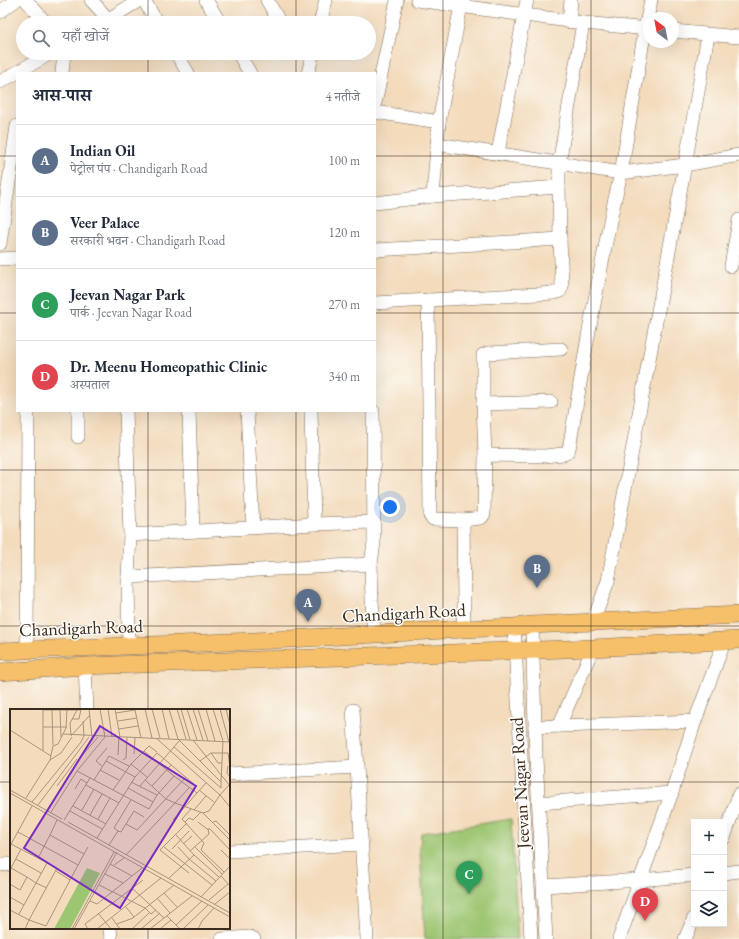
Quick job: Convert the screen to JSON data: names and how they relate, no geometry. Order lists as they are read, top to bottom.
{
  "streets": {
    "main road": ["Chandigarh Road"],
    "street": ["Jeevan Nagar Road"]
  },
  "crossings": [
    ["Chandigarh Road", "Jeevan Nagar Road"]
  ],
  "north": "top left",
  "page": {
    "search": "यहाँ खोजें",
    "heading": ["आस-पास", "4 नतीजे"],
    "list": [
      {
        "mark": "A",
        "name": "Indian Oil",
        "note": "पेट्रोल पंप · Chandigarh Road",
        "value": "100 m"
      },
      {
        "mark": "B",
        "name": "Veer Palace",
        "note": "सरकारी भवन · Chandigarh Road",
        "value": "120 m"
      },
      {
        "mark": "C",
        "name": "Jeevan Nagar Park",
        "note": "पार्क · Jeevan Nagar Road",
        "value": "270 m"
      },
      {
        "mark": "D",
        "name": "Dr. Meenu Homeopathic Clinic",
        "note": "अस्पताल",
        "value": "340 m"
      }
    ],
    "pins": [
      "B",
      "A",
      "C",
      "D"
    ],
    "map_buttons": ["+", "−"]
  }
}
